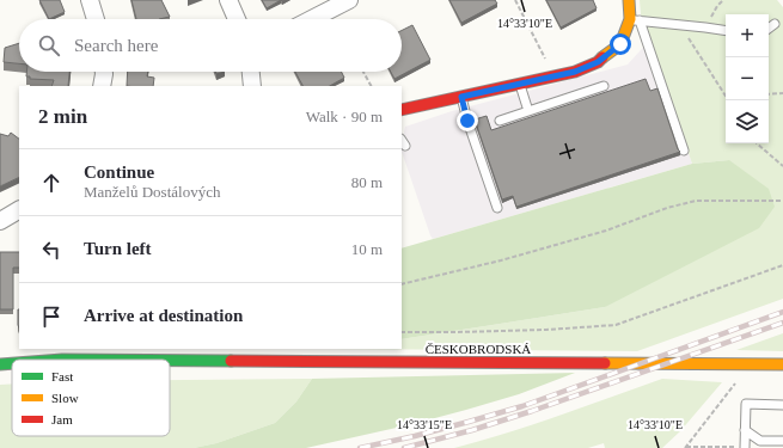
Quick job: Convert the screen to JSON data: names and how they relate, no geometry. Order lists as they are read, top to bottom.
{
  "streets": {
    "main road": ["ČESKOBRODSKÁ"]
  },
  "legend": ["Fast", "Slow", "Jam"],
  "page": {
    "map_buttons": ["+", "−"],
    "search": "Search here",
    "heading": ["2 min", "Walk · 90 m"],
    "list": [
      ["Continue", "Manželů Dostálových", "80 m"],
      ["Turn left", "10 m"],
      "Arrive at destination"
    ]
  },
  "coordinates": ["14°33'10\"E", "14°33'15\"E"]
}
